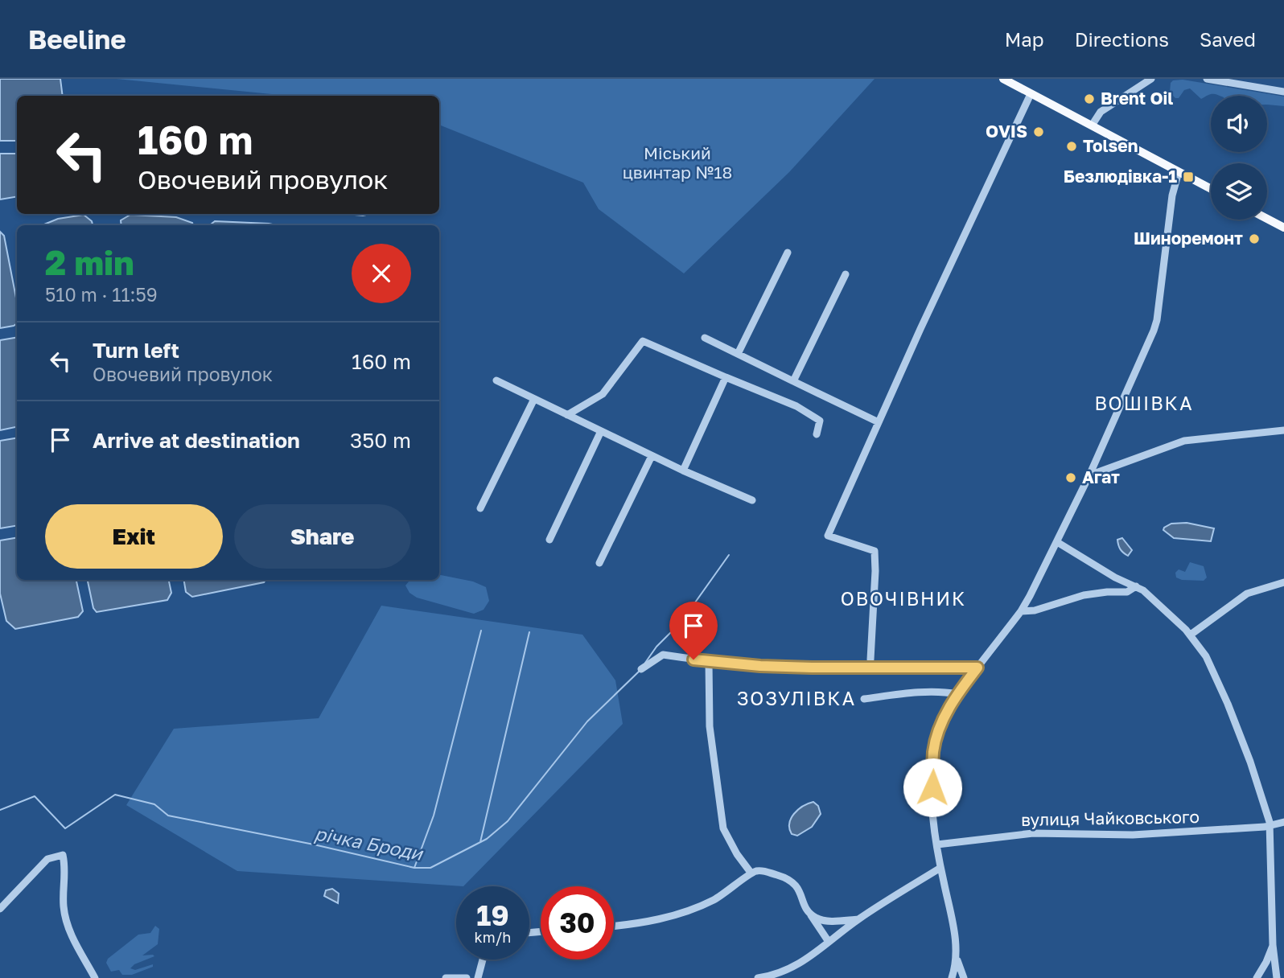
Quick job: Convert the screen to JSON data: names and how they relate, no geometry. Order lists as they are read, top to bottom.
{
  "streets": {
    "street": ["вулиця Чайковського"]
  },
  "districts": ["ВОШІВКА", "ОВОЧІВНИК", "ЗОЗУЛІВКА"],
  "water": ["річка Броди"],
  "parks": ["Міський цвинтар №18"],
  "places": {
    "other": [
      "Brent Oil",
      "OVIS",
      "Tolsen",
      "Шиноремонт",
      "Агат"
    ],
    "transit": ["Безлюдівка-1"]
  },
  "page": {
    "header": "Beeline",
    "nav": ["Map", "Directions", "Saved"],
    "turn": ["160 m", "Овочевий провулок"],
    "heading": ["2 min", "510 m · 11:59"],
    "list": [
      {
        "name": "Turn left",
        "note": "Овочевий провулок",
        "value": "160 m"
      },
      {
        "name": "Arrive at destination",
        "value": "350 m"
      }
    ],
    "buttons": ["Exit", "Share"],
    "speed": "19 km/h",
    "limit": "30"
  }
}
